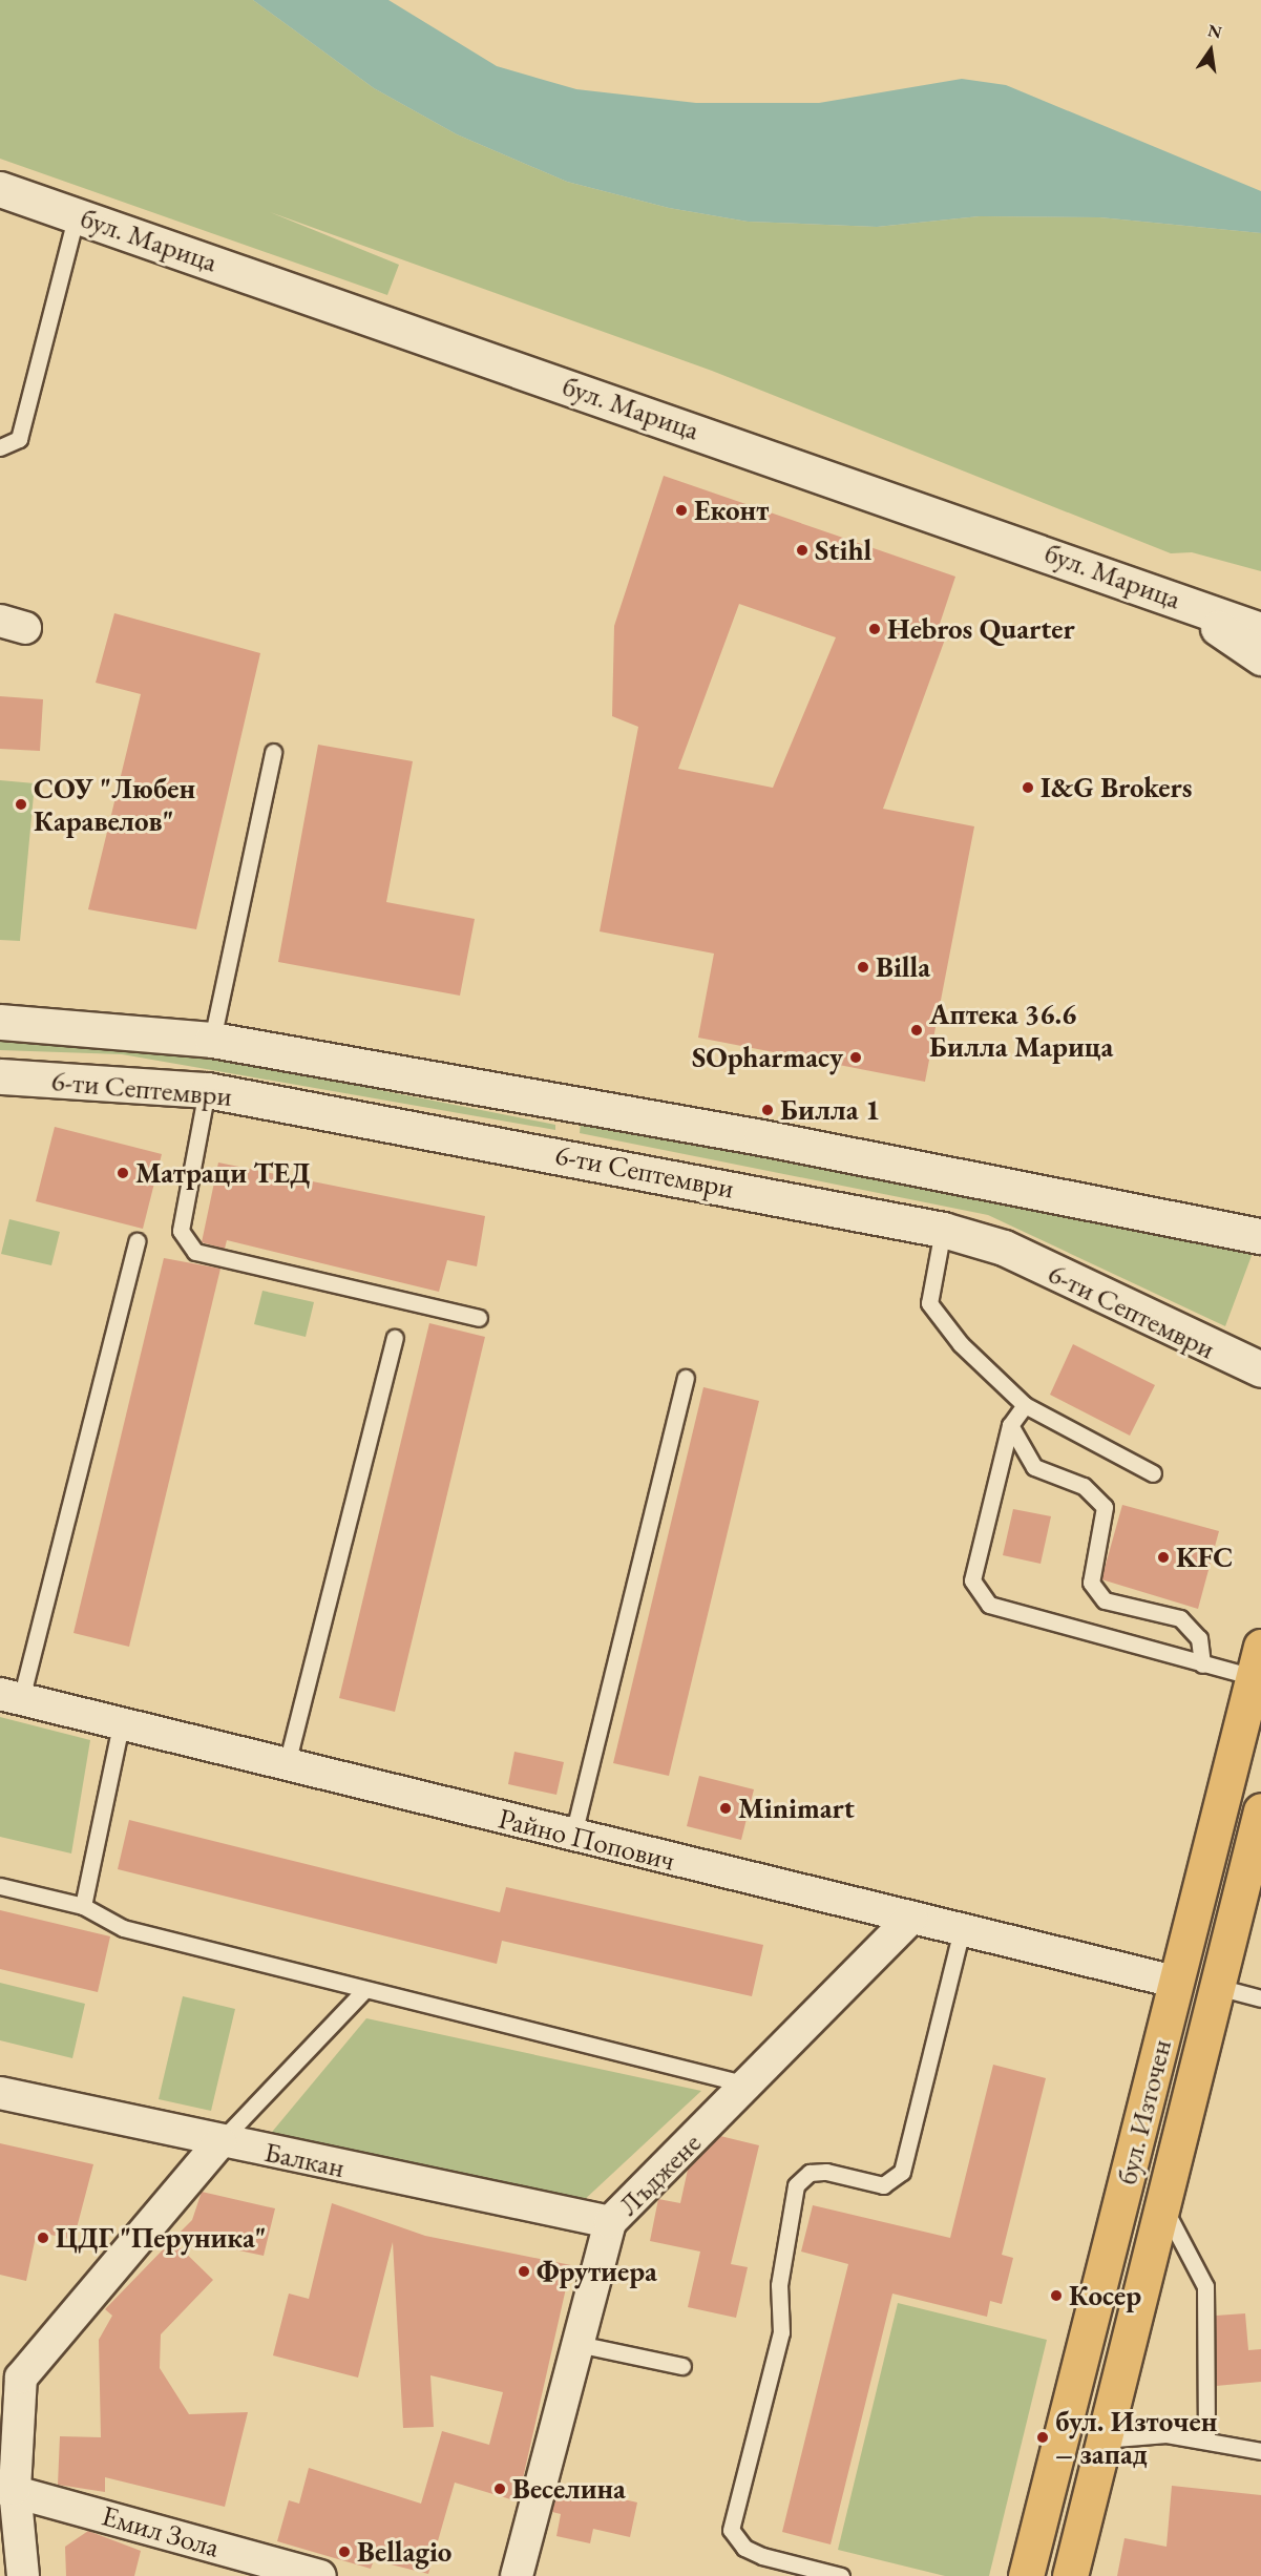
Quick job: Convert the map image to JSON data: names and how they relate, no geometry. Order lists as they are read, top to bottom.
{
  "streets": {
    "main road": ["бул. Марица", "6-ти Септември", "бул. Източен"],
    "street": [
      "Райно Попович",
      "Балкан",
      "Лъджене",
      "Емил Зола"
    ]
  },
  "crossings": [
    ["Райно Попович", "бул. Източен"],
    ["Райно Попович", "Лъджене"],
    ["Балкан", "Лъджене"]
  ],
  "places": [
    "Еконт",
    "Stihl",
    "Hebros Quarter",
    "I&G Brokers",
    "СОУ \"Любен Каравелов\"",
    "Billa",
    "Аптека 36.6 Билла Марица",
    "SOpharmacy",
    "Билла 1",
    "Матраци ТЕД",
    "KFC",
    "Minimart",
    "ЦДГ \"Перуника\"",
    "Фрутиера",
    "Косер",
    "бул. Източен – запад",
    "Веселина",
    "Bellagio"
  ],
  "north": "top"
}
